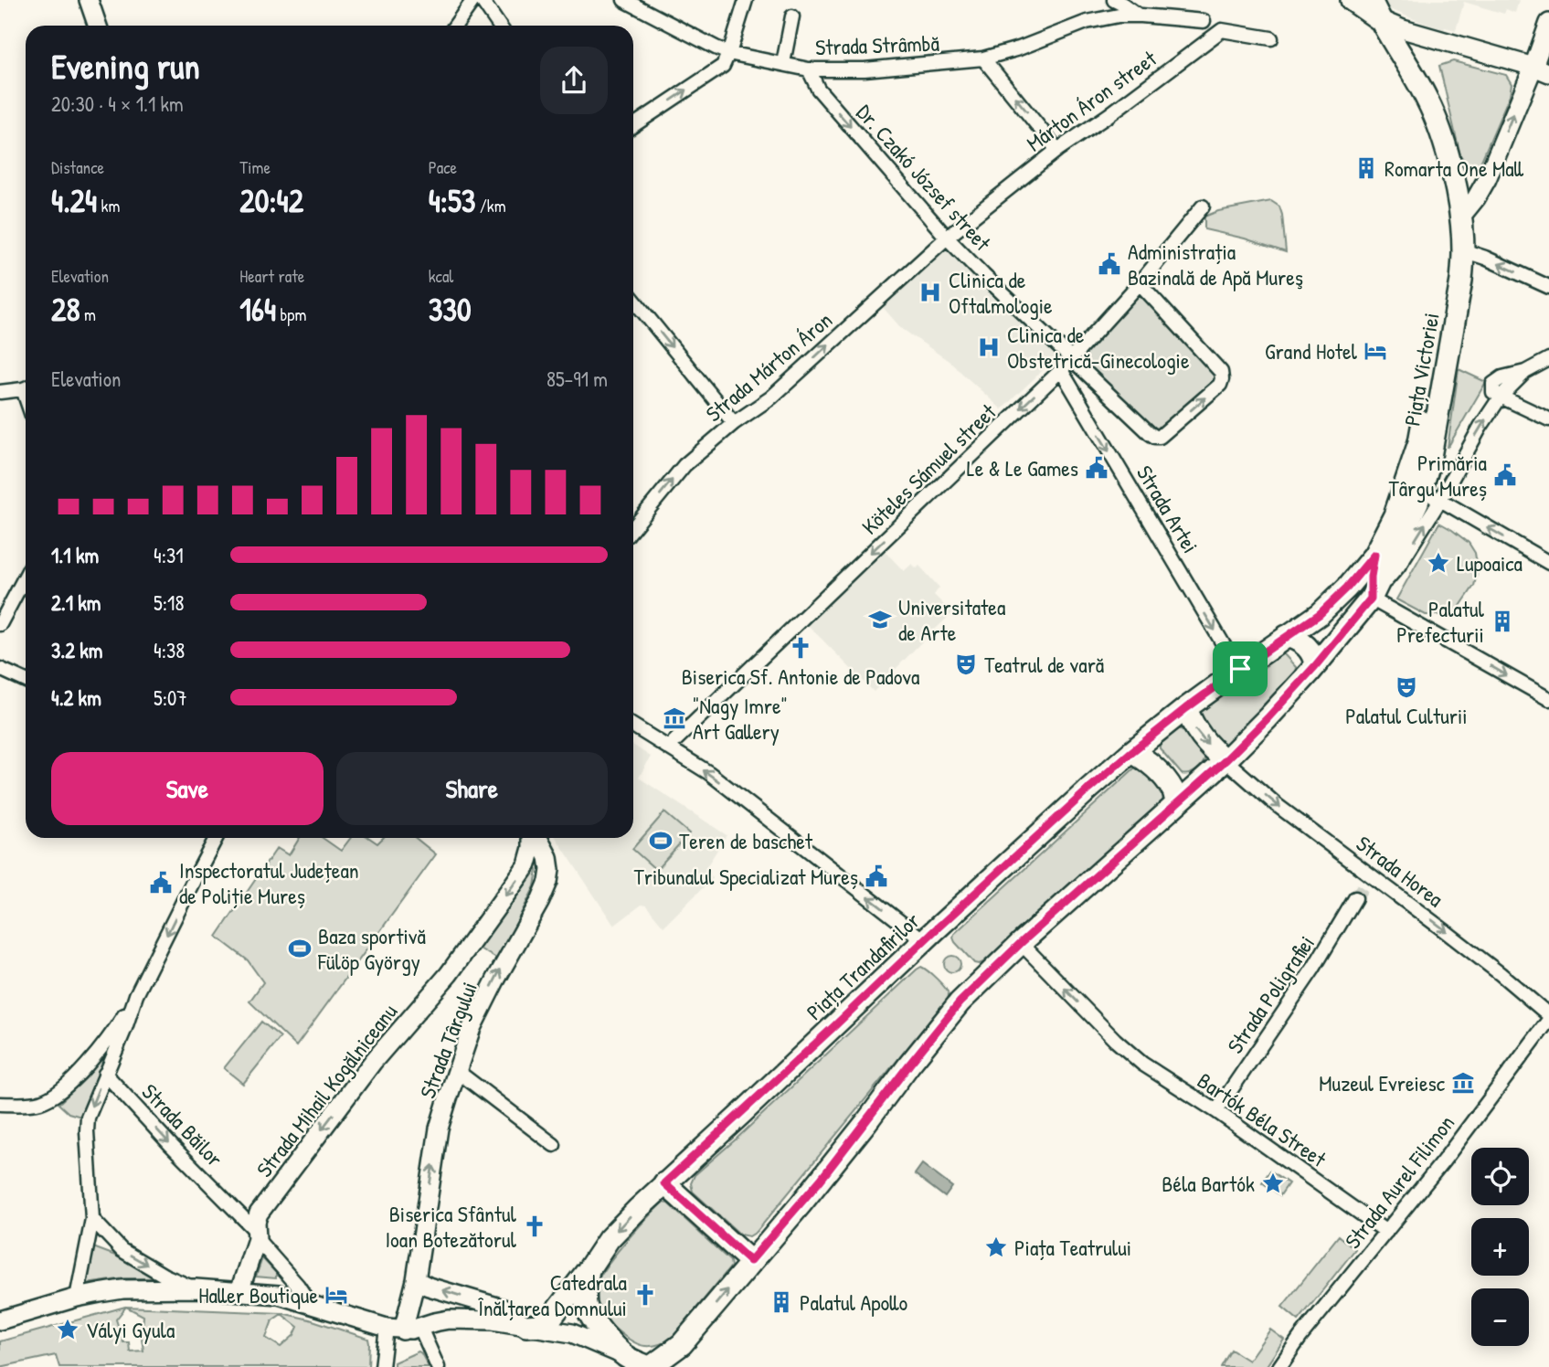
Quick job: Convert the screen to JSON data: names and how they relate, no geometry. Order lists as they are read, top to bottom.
{
  "streets": {
    "main road": ["Piața Victoriei", "Piața Trandafirilor"],
    "street": [
      "Strada Strâmbă",
      "Márton Áron street",
      "Dr. Czakó József street",
      "Strada Márton Áron",
      "Köteles Sámuel street",
      "Strada Artei",
      "Strada Horea",
      "Strada Poligrafiei",
      "Strada Târgului",
      "Strada Mihail Kogălniceanu",
      "Bartók Béla Street",
      "Strada Băilor",
      "Strada Aurel Filimon"
    ]
  },
  "crossings": [
    ["Strada Strâmbă", "Dr. Czakó József street"],
    ["Márton Áron street", "Dr. Czakó József street"],
    ["Márton Áron street", "Strada Márton Áron"],
    ["Dr. Czakó József street", "Strada Márton Áron"],
    ["Dr. Czakó József street", "Köteles Sámuel street"],
    ["Piața Victoriei", "Piața Trandafirilor"],
    ["Köteles Sámuel street", "Strada Artei"],
    ["Strada Artei", "Piața Trandafirilor"],
    ["Strada Poligrafiei", "Bartók Béla Street"],
    ["Strada Mihail Kogălniceanu", "Strada Băilor"],
    ["Bartók Béla Street", "Strada Aurel Filimon"]
  ],
  "one_way": [
    "Strada Márton Áron",
    "Köteles Sámuel street",
    "Strada Artei",
    "Strada Horea",
    "Strada Târgului",
    "Strada Mihail Kogălniceanu",
    "Bartók Béla Street"
  ],
  "places": {
    "building": ["Romarta One Mall", "Palatul Prefecturii", "Palatul Apollo"],
    "public building": [
      "Administrația Bazinală de Apă Mureş",
      "Le & Le Games",
      "Primăria Târgu Mureș",
      "Tribunalul Specializat Mureș",
      "Inspectoratul Județean de Poliție Mureș"
    ],
    "hospital": ["Clinica de Oftalmologie", "Clinica de Obstetrică-Ginecologie"],
    "hotel": ["Grand Hotel", "Haller Boutique"],
    "place": [
      "Lupoaica",
      "Béla Bartók",
      "Piața Teatrului",
      "Vályi Gyula"
    ],
    "school or university": ["Universitatea de Arte"],
    "church": ["Biserica Sf. Antonie de Padova", "Biserica Sfântul Ioan Botezătorul", "Catedrala Înălțarea Domnului"],
    "theatre": ["Teatrul de vară", "Palatul Culturii"],
    "museum": ["\"Nagy Imre\" Art Gallery", "Muzeul Evreiesc"],
    "sports": ["Teren de baschet", "Baza sportivă Fülöp György"]
  },
  "page": {
    "heading": ["Evening run", "20:30 · 4 × 1.1 km"],
    "stats": [
      ["Distance", "4.24 km"],
      ["Time", "20:42"],
      ["Pace", "4:53 /km"],
      ["Elevation", "28 m"],
      ["Heart rate", "164 bpm"],
      ["kcal", "330"]
    ],
    "chart": ["Elevation", "85–91 m"],
    "list": [
      {
        "name": "1.1 km",
        "note": "4:31"
      },
      {
        "name": "2.1 km",
        "note": "5:18"
      },
      {
        "name": "3.2 km",
        "note": "4:38"
      },
      {
        "name": "4.2 km",
        "note": "5:07"
      }
    ],
    "buttons": ["Save", "Share"],
    "map_buttons": ["+", "−"]
  }
}
